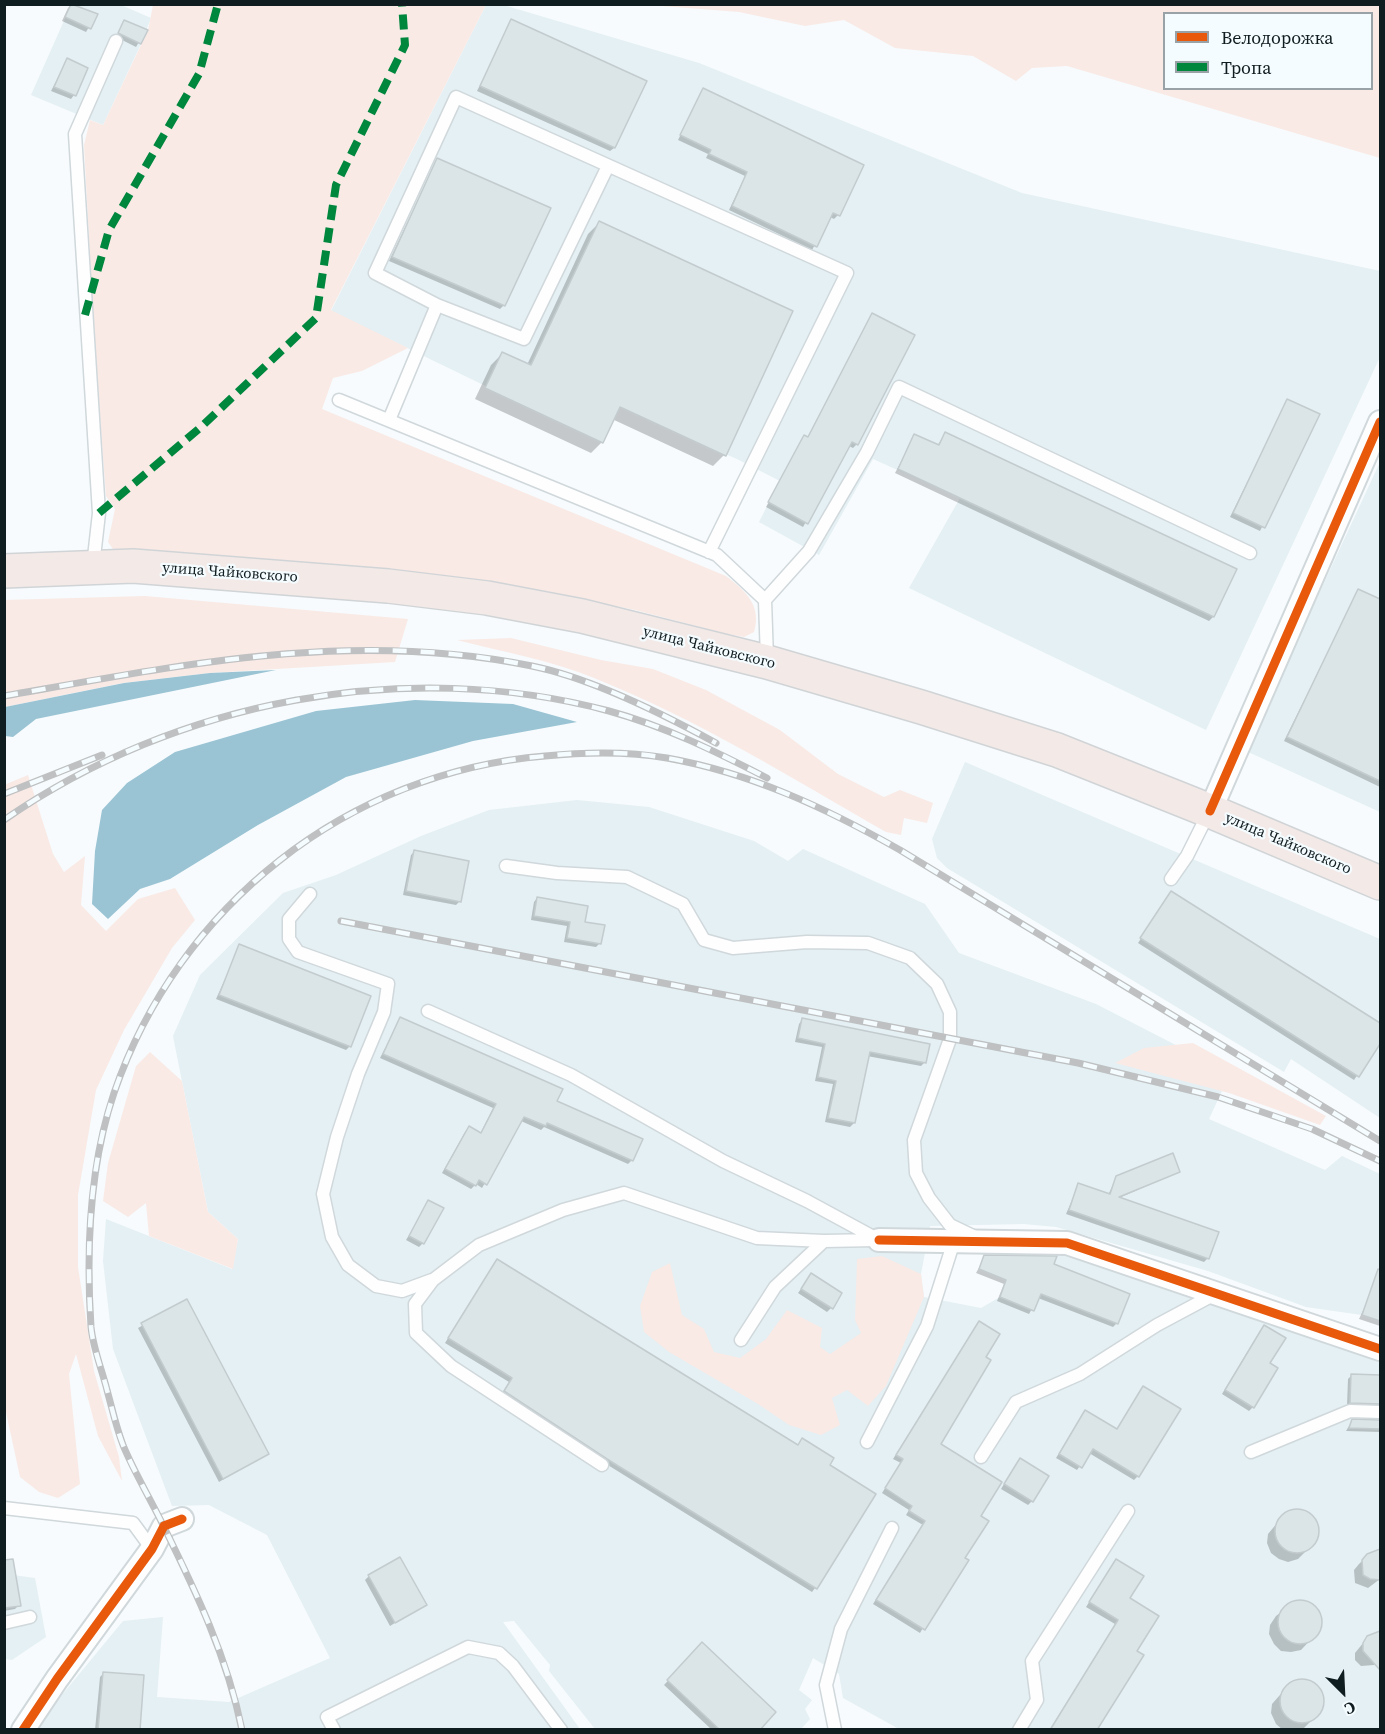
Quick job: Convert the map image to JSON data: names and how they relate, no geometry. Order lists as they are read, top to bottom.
{
  "streets": {
    "main road": ["улица Чайковского"]
  },
  "legend": ["Велодорожка", "Тропа"],
  "north": "bottom right"
}
